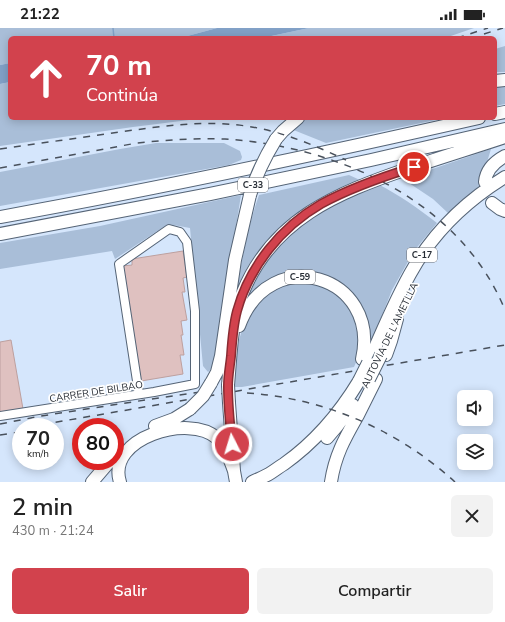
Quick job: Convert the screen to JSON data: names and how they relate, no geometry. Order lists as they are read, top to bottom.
{
  "streets": {
    "highway": [
      "C-33",
      "C-17",
      "C-59",
      "AUTOVIA DE L'AMETLLA"
    ],
    "street": ["CARRER DE BILBAO"]
  },
  "crossings": [
    ["C-17", "C-59"],
    ["C-17", "AUTOVIA DE L'AMETLLA"],
    ["C-59", "AUTOVIA DE L'AMETLLA"]
  ],
  "page": {
    "status": "21:22",
    "turn": ["70 m", "Continúa"],
    "speed": "70 km/h",
    "limit": "80",
    "heading": ["2 min", "430 m · 21:24"],
    "buttons": ["Salir", "Compartir"]
  }
}
